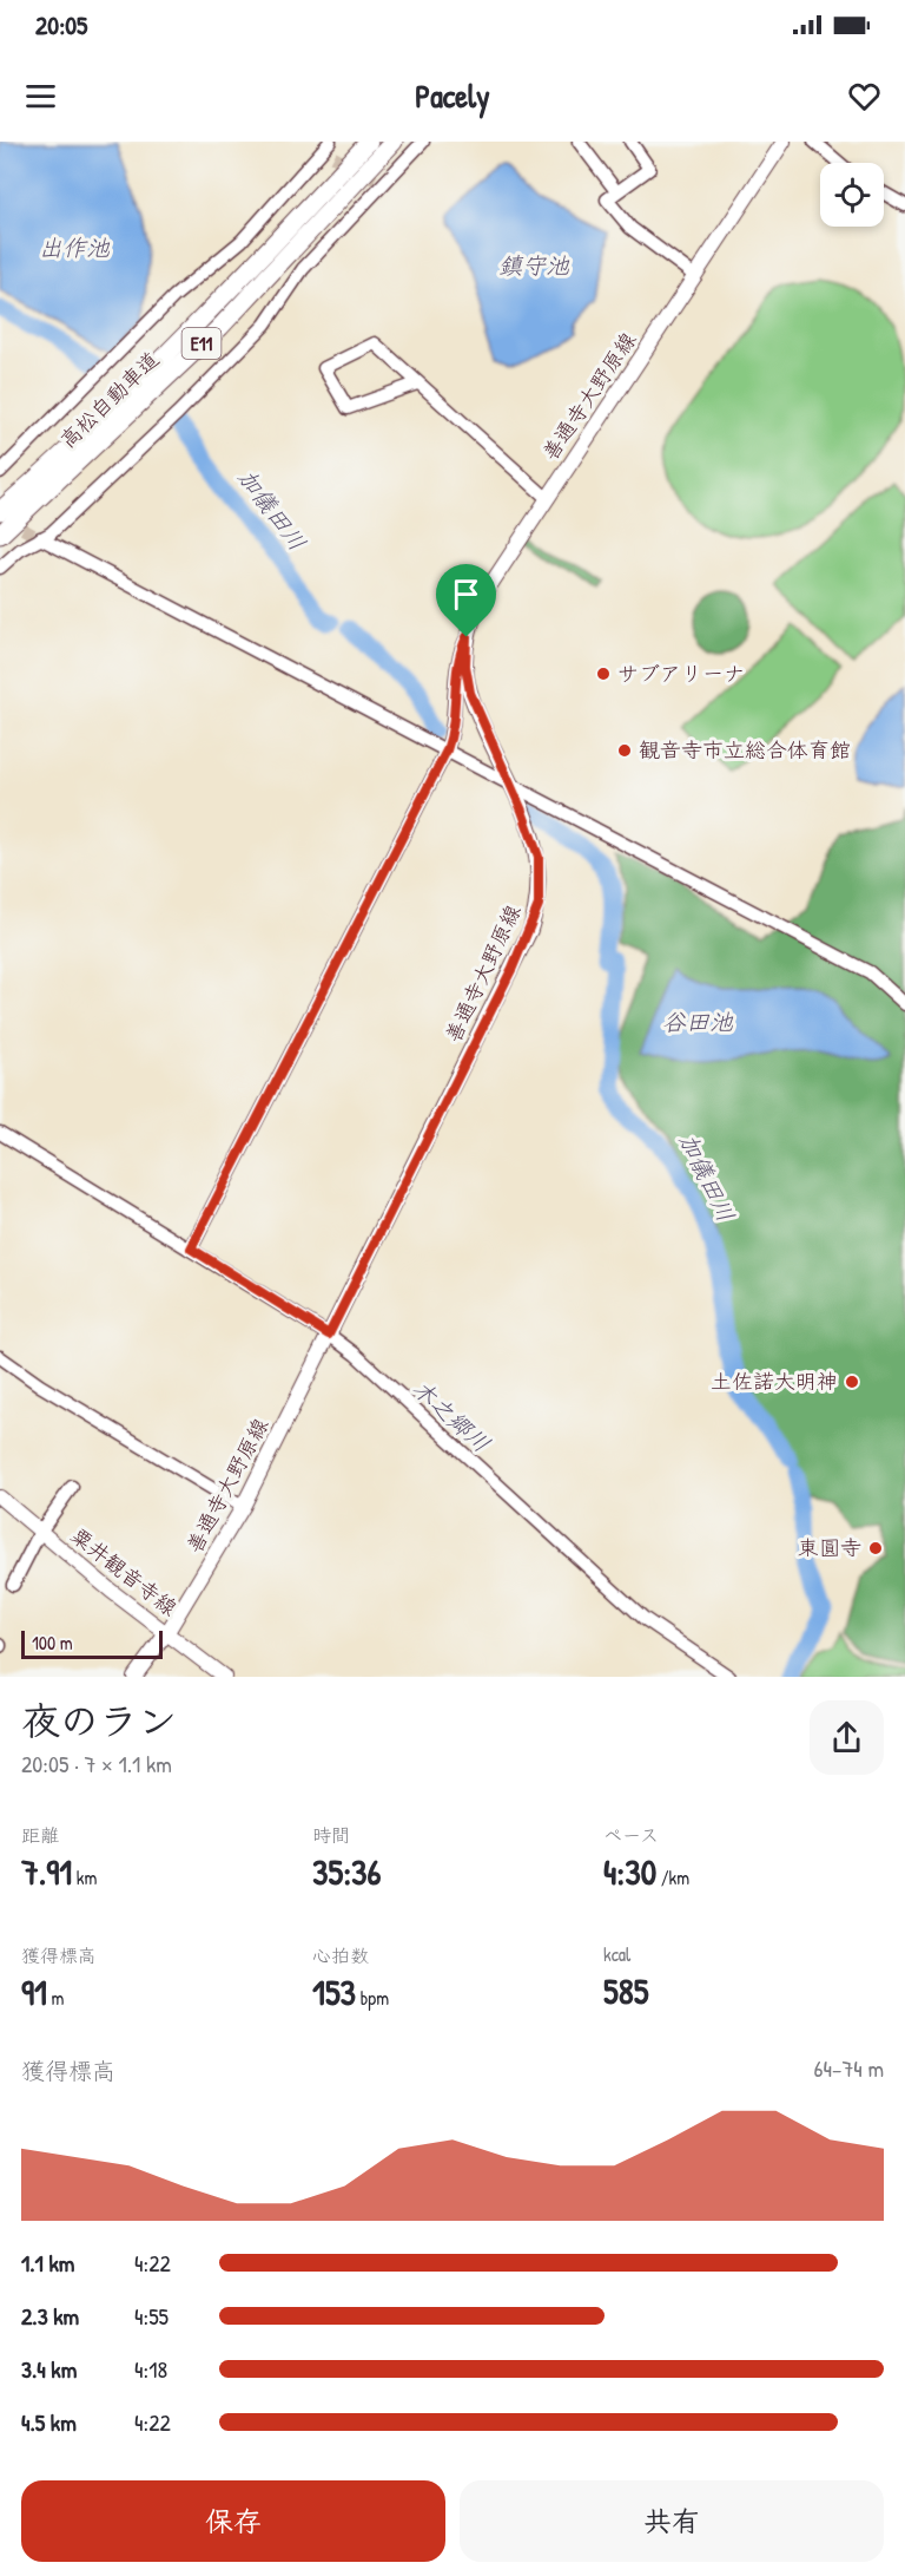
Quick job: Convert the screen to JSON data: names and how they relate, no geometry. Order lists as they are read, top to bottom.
{
  "streets": {
    "highway": ["E11", "高松自動車道"],
    "main road": ["善通寺大野原線", "粟井観音寺線"]
  },
  "crossings": [
    ["善通寺大野原線", "粟井観音寺線"]
  ],
  "water": [
    "出作池",
    "鎮守池",
    "加儀田川",
    "谷田池",
    "木之郷川"
  ],
  "places": [
    "サブアリーナ",
    "観音寺市立総合体育館",
    "土佐諾大明神",
    "東圓寺"
  ],
  "scale_bar": "100 m",
  "page": {
    "status": "20:05",
    "header": "Pacely",
    "scale": "100 m",
    "heading": ["夜のラン", "20:05 · 7 × 1.1 km"],
    "stats": [
      ["距離", "7.91 km"],
      ["時間", "35:36"],
      ["ペース", "4:30 /km"],
      ["獲得標高", "91 m"],
      ["心拍数", "153 bpm"],
      ["kcal", "585"]
    ],
    "chart": ["獲得標高", "64–74 m"],
    "list": [
      {
        "name": "1.1 km",
        "note": "4:22"
      },
      {
        "name": "2.3 km",
        "note": "4:55"
      },
      {
        "name": "3.4 km",
        "note": "4:18"
      },
      {
        "name": "4.5 km",
        "note": "4:22"
      }
    ],
    "buttons": ["保存", "共有"]
  }
}
